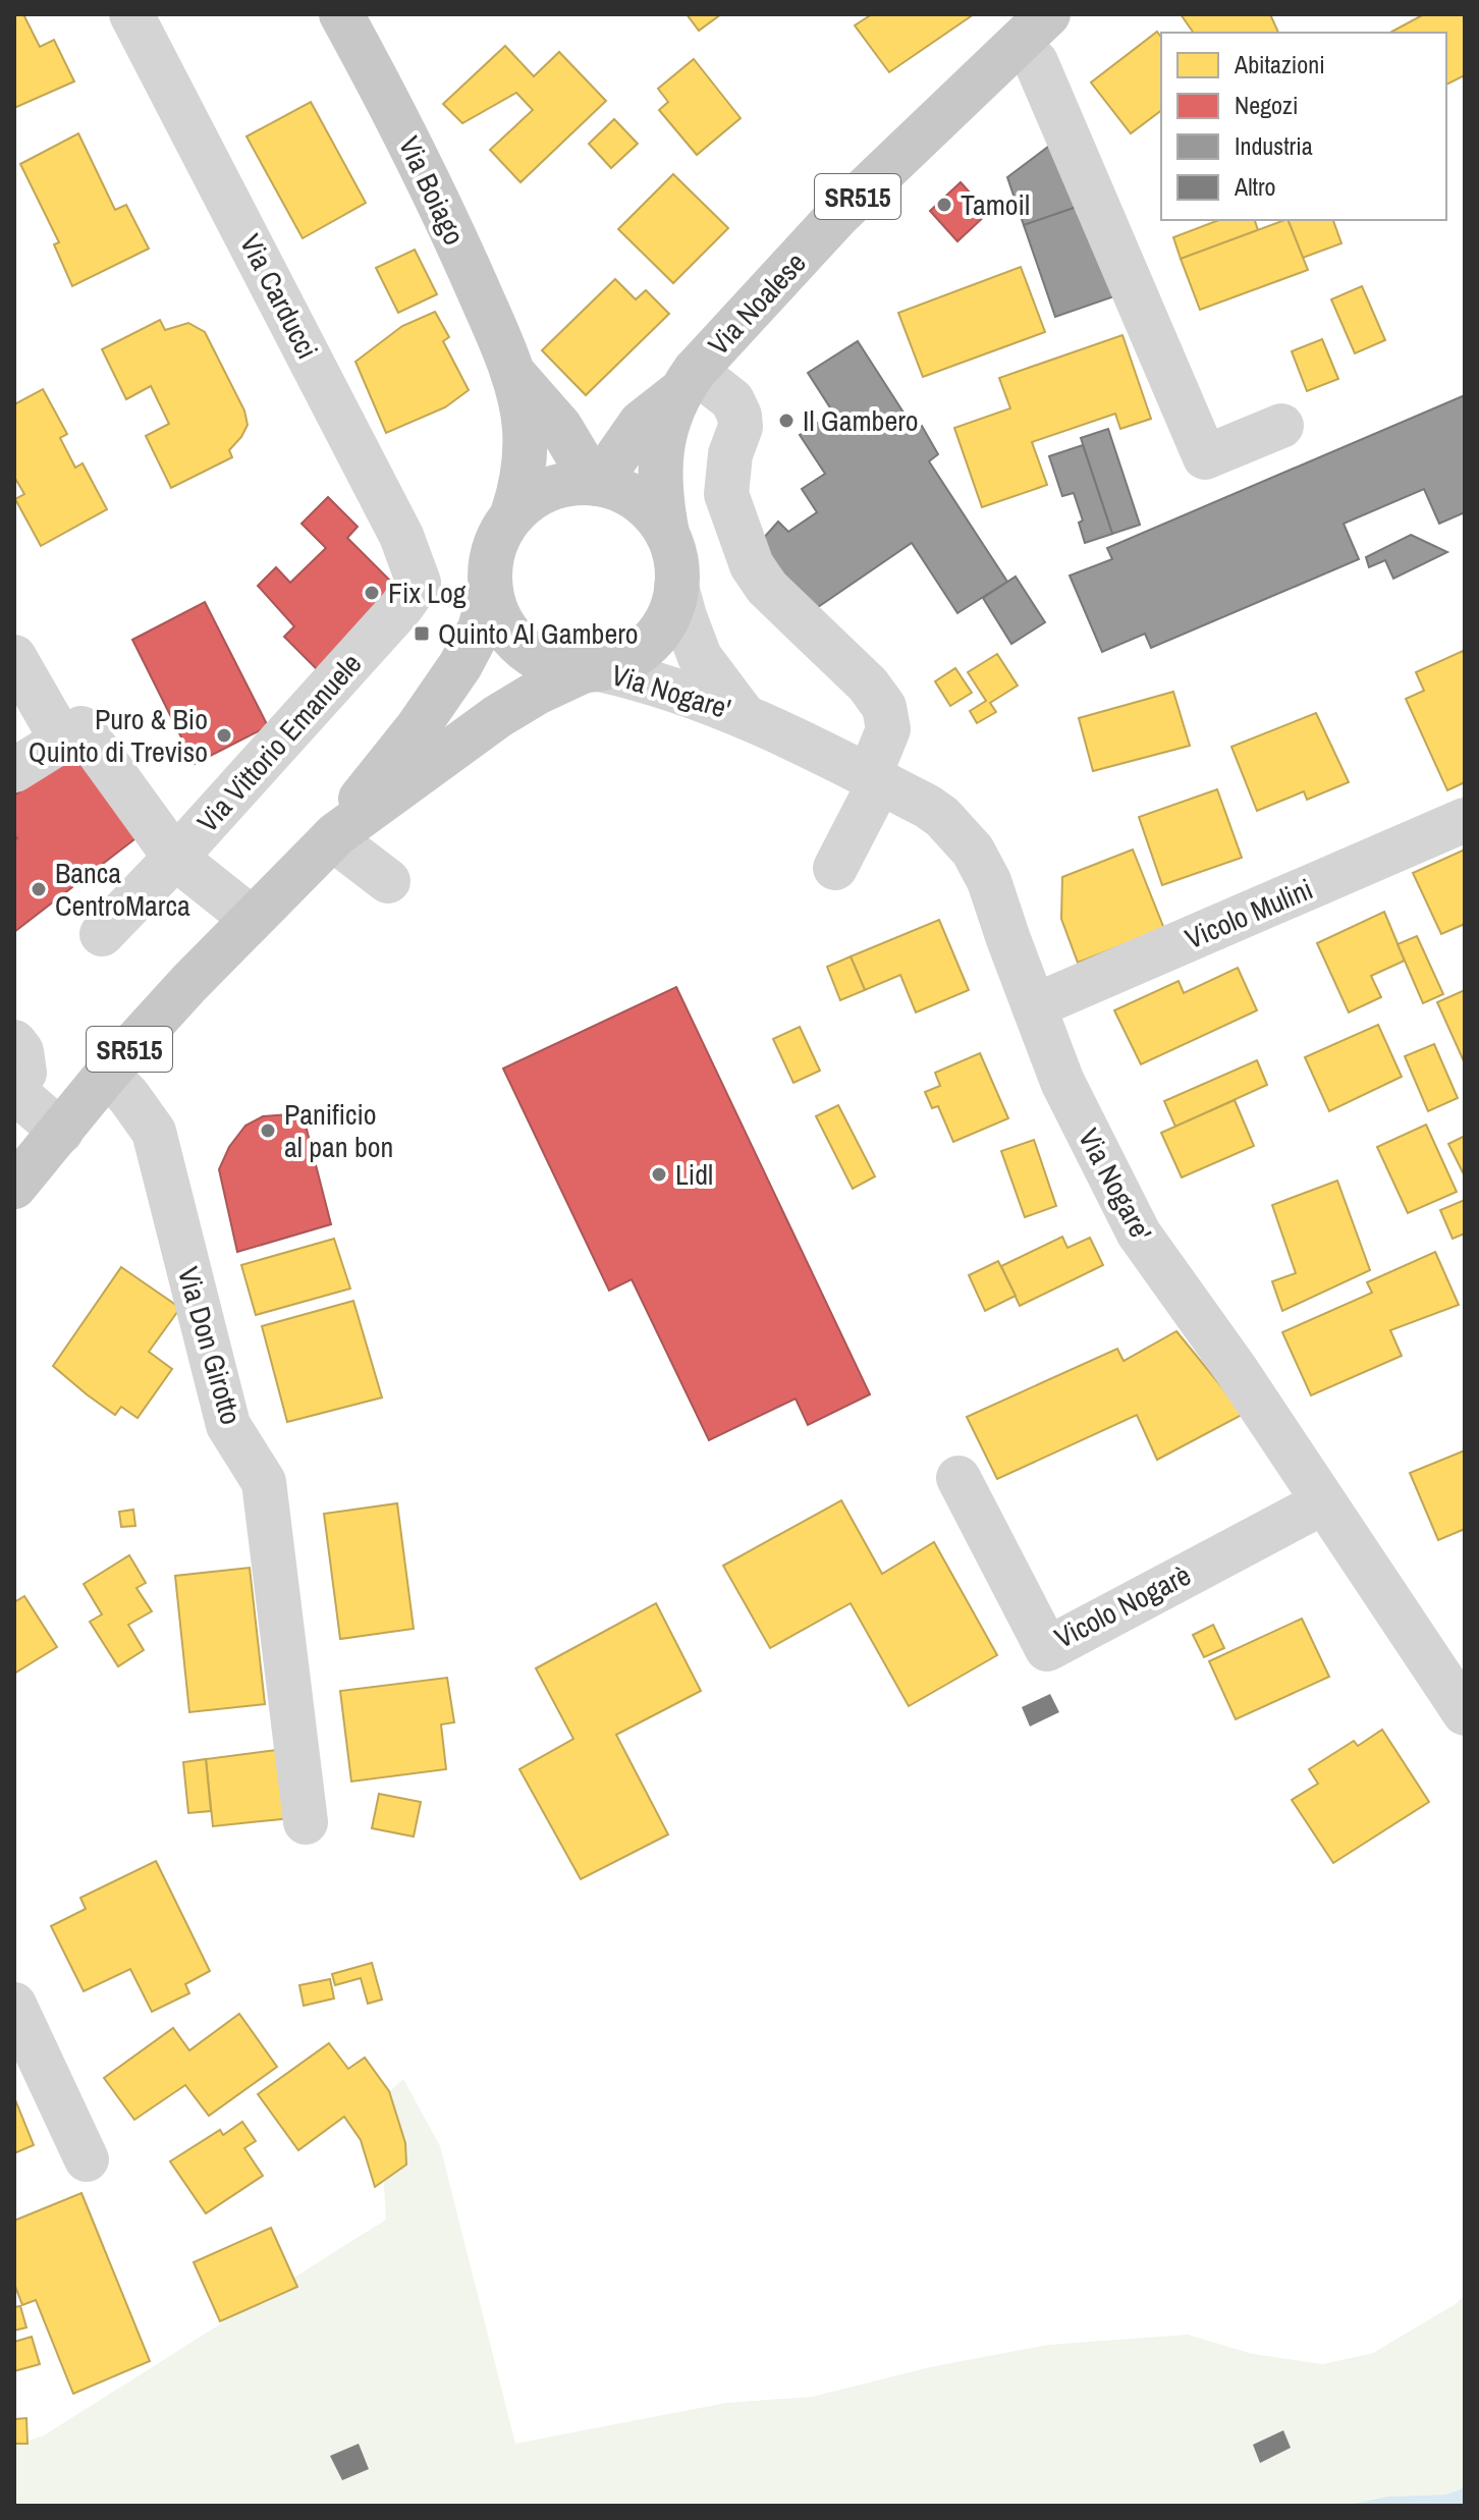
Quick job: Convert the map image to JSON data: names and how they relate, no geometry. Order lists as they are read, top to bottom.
{
  "streets": {
    "main road": ["Via Boiago", "SR515", "Via Noalese"],
    "street": [
      "Via Carducci",
      "Via Nogare'",
      "Via Vittorio Emanuele",
      "Vicolo Mulini",
      "Via Don Girotto",
      "Vicolo Nogarè"
    ]
  },
  "crossings": [
    ["Via Boiago", "SR515"],
    ["Via Boiago", "Via Noalese"],
    ["Via Boiago", "Via Nogare'"],
    ["SR515", "Via Noalese"],
    ["SR515", "Via Nogare'"],
    ["SR515", "Via Don Girotto"],
    ["Via Carducci", "Via Vittorio Emanuele"],
    ["Via Noalese", "Via Nogare'"],
    ["Via Nogare'", "Vicolo Mulini"],
    ["Via Nogare'", "Vicolo Nogarè"]
  ],
  "places": {
    "other": [
      "Tamoil",
      "Il Gambero",
      "Fix Log",
      "Puro & Bio Quinto di Treviso",
      "Banca CentroMarca",
      "Panificio al pan bon",
      "Lidl"
    ],
    "transit": ["Quinto Al Gambero"]
  },
  "legend": [
    "Abitazioni",
    "Negozi",
    "Industria",
    "Altro"
  ]
}
